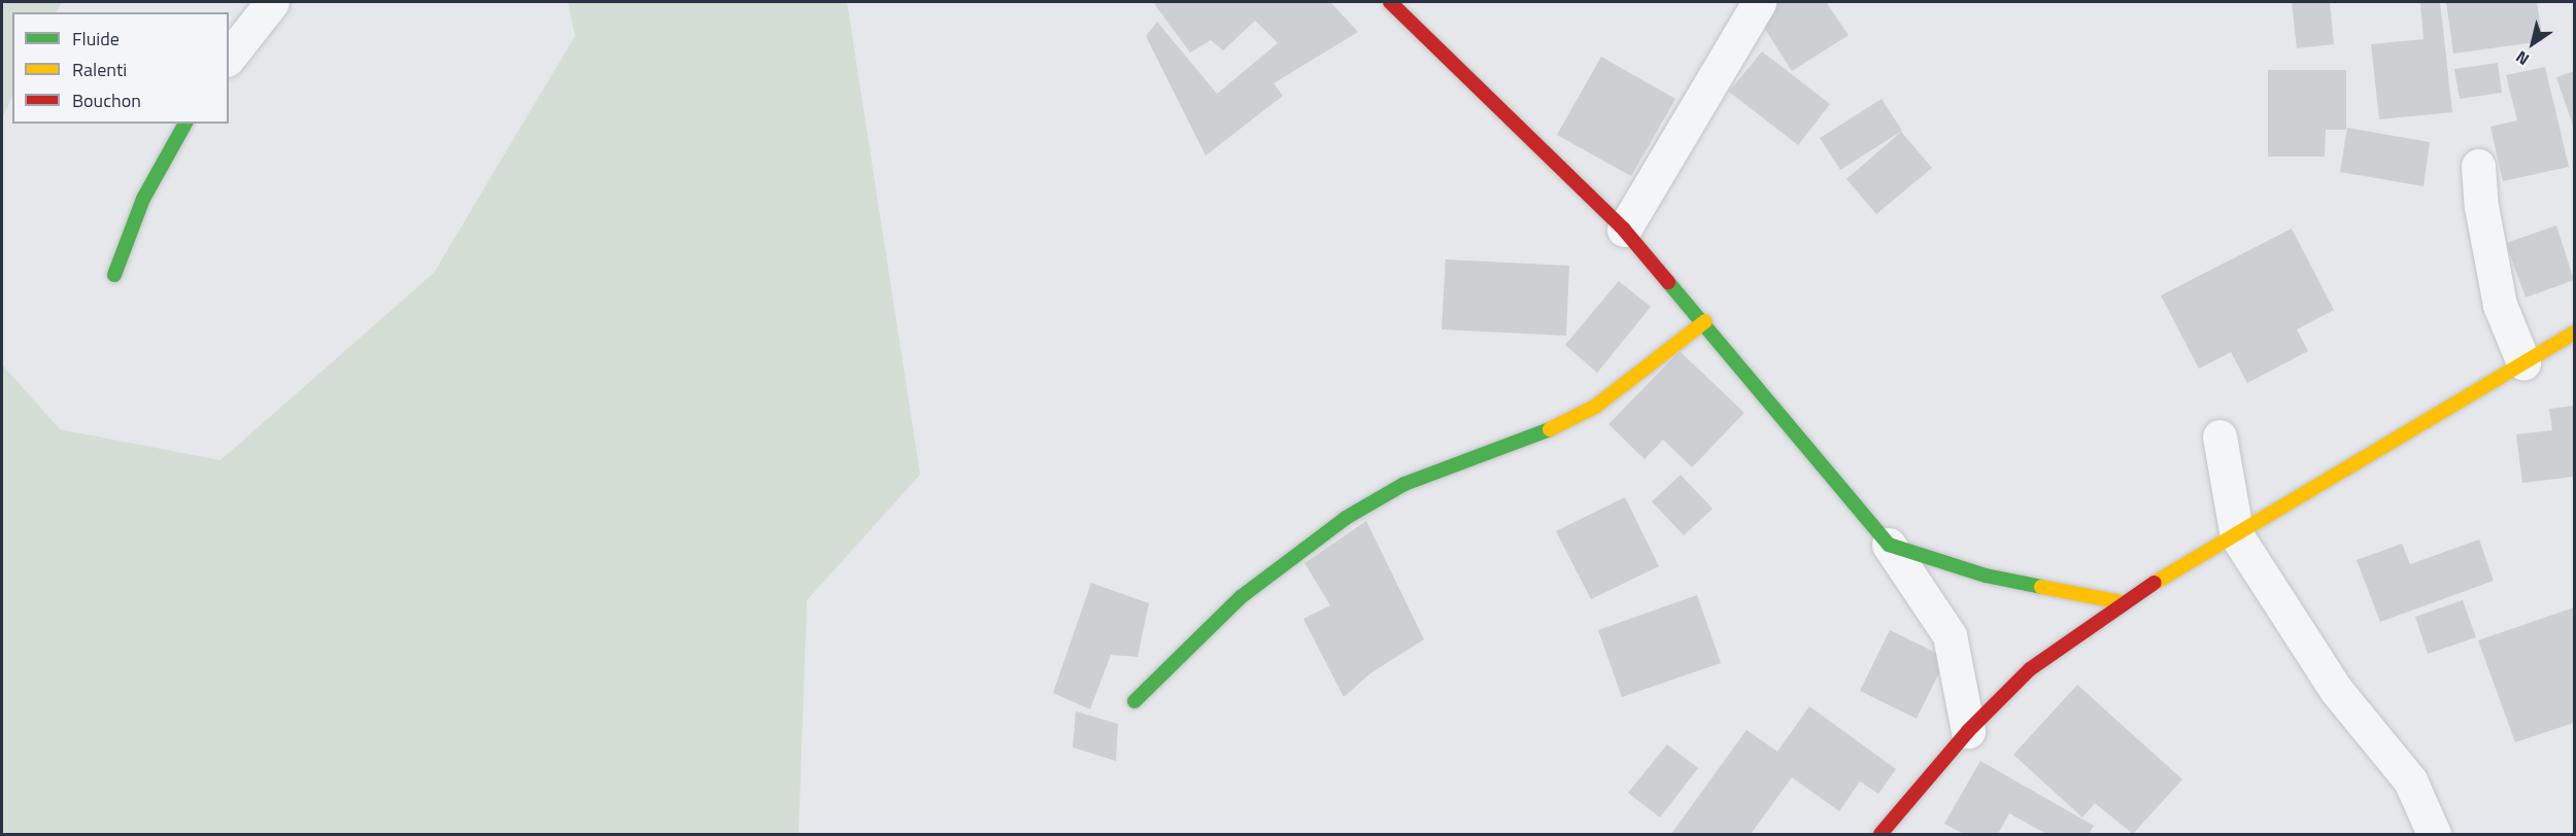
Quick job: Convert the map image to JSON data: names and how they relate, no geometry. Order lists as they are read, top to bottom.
{
  "legend": ["Fluide", "Ralenti", "Bouchon"],
  "north": "bottom left"
}
